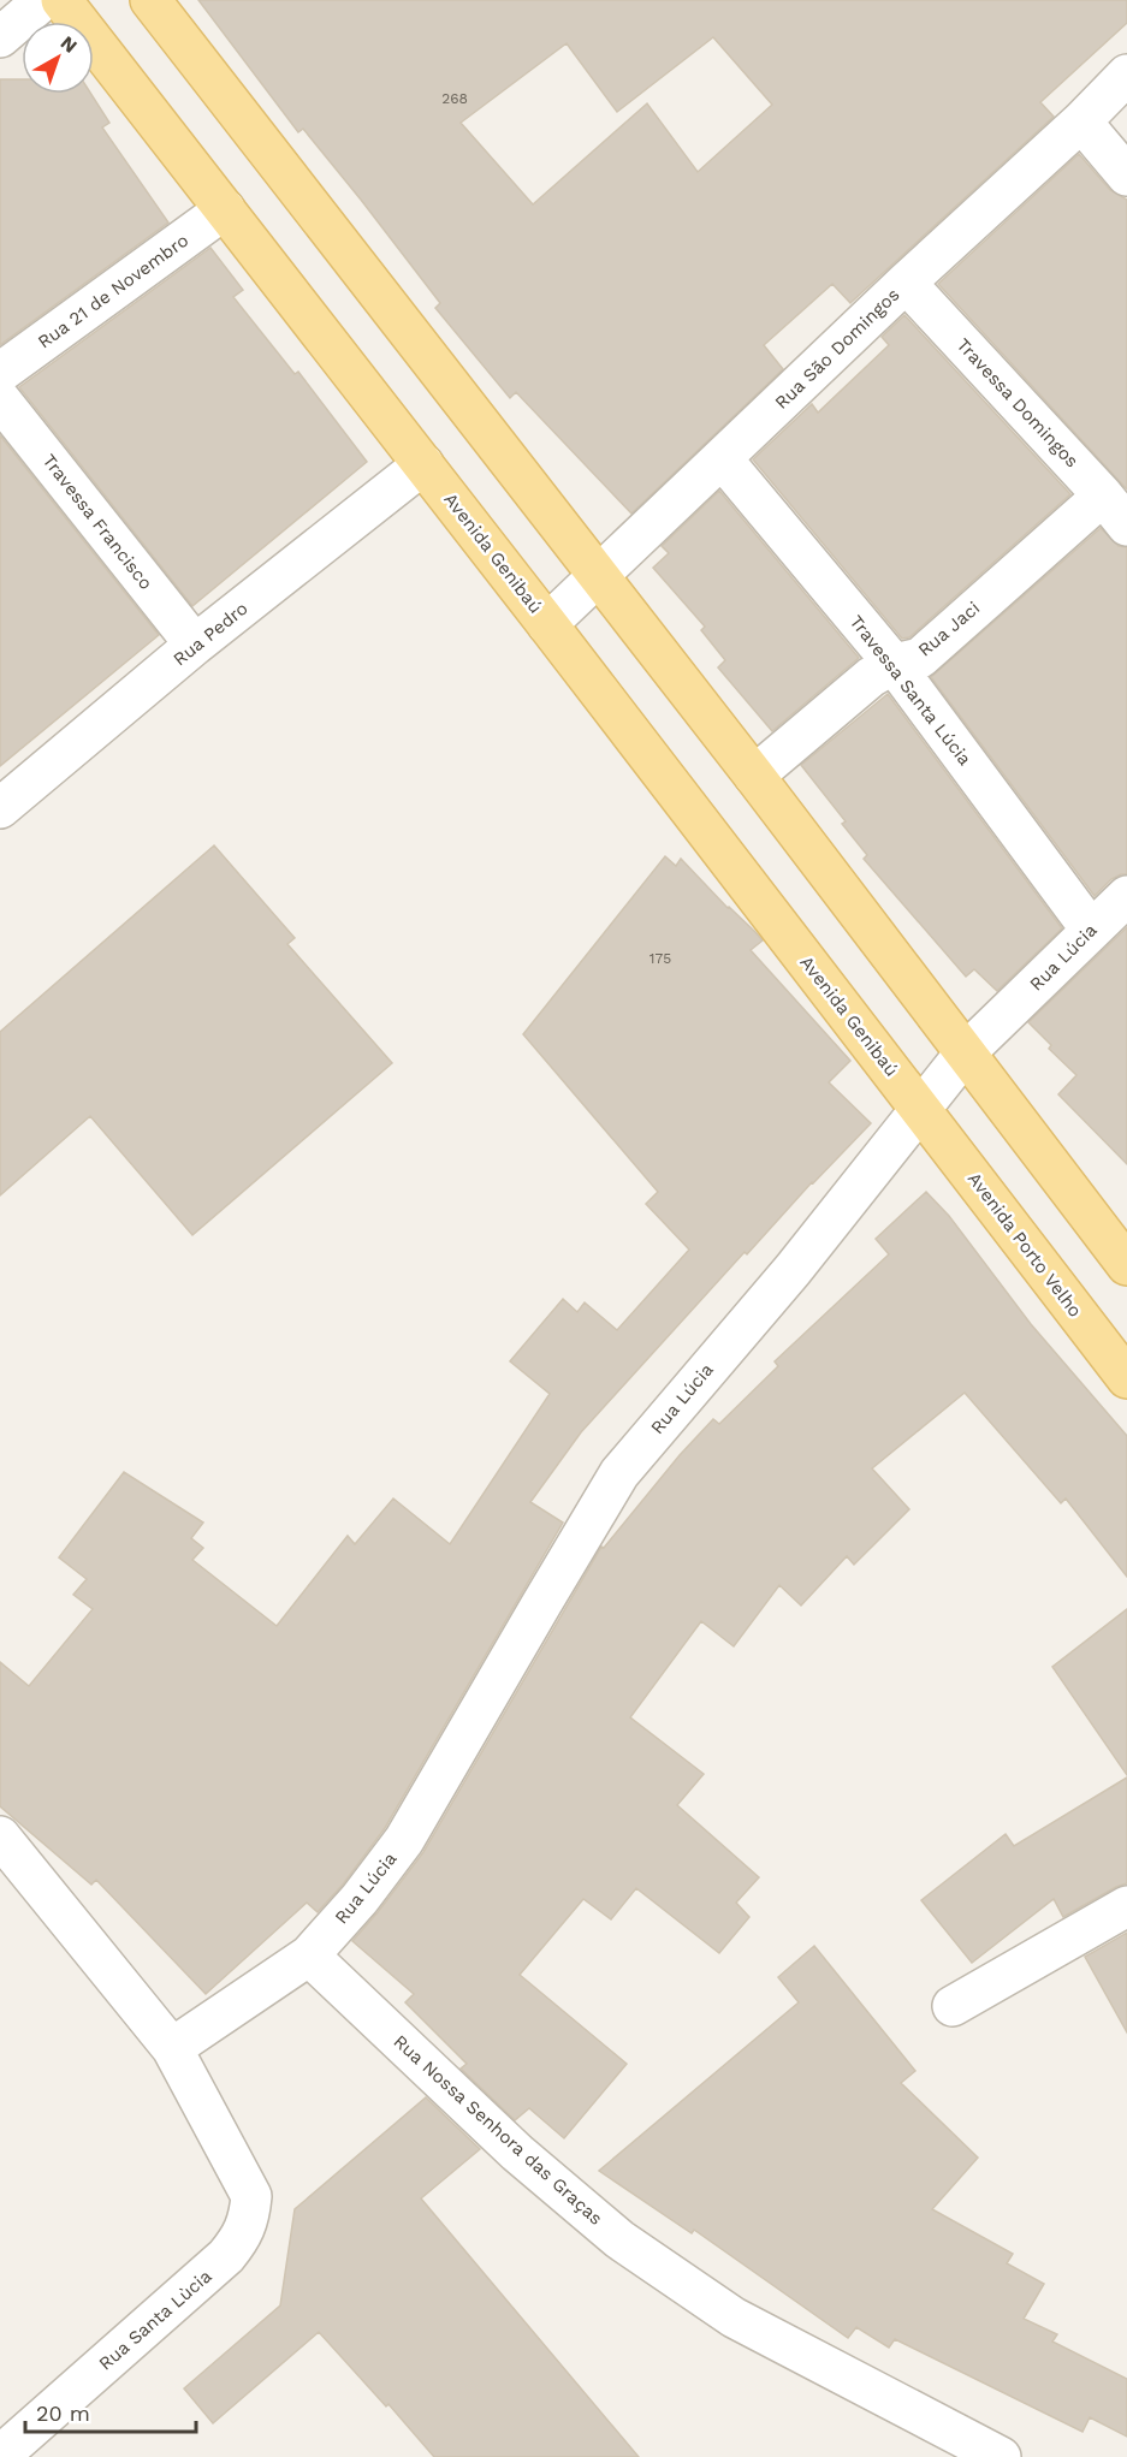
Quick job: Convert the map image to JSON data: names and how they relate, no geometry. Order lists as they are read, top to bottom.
{
  "streets": {
    "main road": ["Avenida Genibaú", "Avenida Porto Velho"],
    "street": [
      "Rua 21 de Novembro",
      "Rua São Domingos",
      "Travessa Domingos",
      "Travessa Francisco",
      "Rua Jaci",
      "Rua Pedro",
      "Travessa Santa Lúcia",
      "Rua Lúcia",
      "Rua Nossa Senhora das Graças",
      "Rua Santa Lùcia"
    ]
  },
  "crossings": [
    ["Rua 21 de Novembro", "Avenida Genibaú"],
    ["Rua São Domingos", "Travessa Domingos"],
    ["Rua São Domingos", "Avenida Genibaú"],
    ["Rua São Domingos", "Travessa Santa Lúcia"],
    ["Travessa Domingos", "Rua Jaci"],
    ["Travessa Francisco", "Rua Pedro"],
    ["Avenida Genibaú", "Rua Pedro"],
    ["Avenida Genibaú", "Rua Lúcia"],
    ["Avenida Genibaú", "Avenida Porto Velho"],
    ["Rua Jaci", "Travessa Santa Lúcia"],
    ["Travessa Santa Lúcia", "Rua Lúcia"],
    ["Rua Lúcia", "Avenida Porto Velho"],
    ["Rua Lúcia", "Rua Nossa Senhora das Graças"]
  ],
  "house_numbers": ["268", "175"],
  "scale_bar": "20 m",
  "north": "top right"
}
